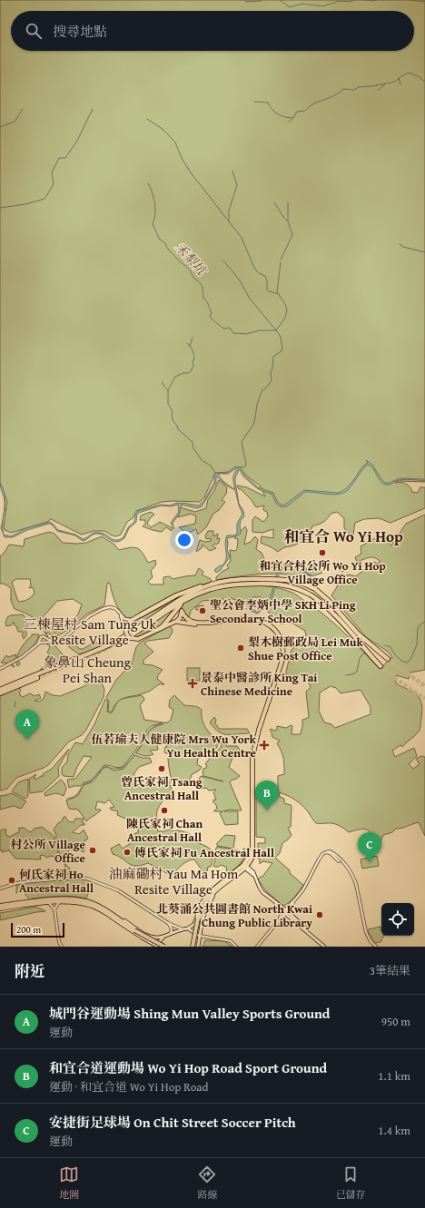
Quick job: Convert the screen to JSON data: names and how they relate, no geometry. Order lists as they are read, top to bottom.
{
  "districts": [
    "和宜合 Wo Yi Hop",
    "三棟屋村 Sam Tung Uk Resite Village",
    "象鼻山 Cheung Pei Shan",
    "油麻磡村 Yau Ma Hom Resite Village"
  ],
  "water": ["禾梨坑"],
  "places": {
    "other": [
      "和宜合村公所 Wo Yi Hop Village Office",
      "聖公會李炳中學 SKH Li Ping Secondary School",
      "梨木樹郵政局 Lei Muk Shue Post Office",
      "曾氏家祠 Tsang Ancestral Hall",
      "陳氏家祠 Chan Ancestral Hall",
      "村公所 Village Office",
      "傅氏家祠 Fu Ancestral Hall",
      "何氏家祠 Ho Ancestral Hall",
      "北葵涌公共圖書館 North Kwai Chung Public Library"
    ],
    "health": ["景泰中醫診所 King Tai Chinese Medicine", "伍若瑜夫人健康院 Mrs Wu York Yu Health Centre"]
  },
  "scale_bar": "200 m",
  "page": {
    "search": "搜尋地點",
    "pins": ["A", "B", "C"],
    "scale": "200 m",
    "heading": ["附近", "3筆結果"],
    "list": [
      {
        "mark": "A",
        "name": "城門谷運動場 Shing Mun Valley Sports Ground",
        "note": "運動",
        "value": "950 m"
      },
      {
        "mark": "B",
        "name": "和宜合道運動場 Wo Yi Hop Road Sport Ground",
        "note": "運動 · 和宜合道 Wo Yi Hop Road",
        "value": "1.1 km"
      },
      {
        "mark": "C",
        "name": "安捷街足球場 On Chit Street Soccer Pitch",
        "note": "運動",
        "value": "1.4 km"
      }
    ],
    "nav": ["地圖", "路線", "已儲存"]
  }
}
